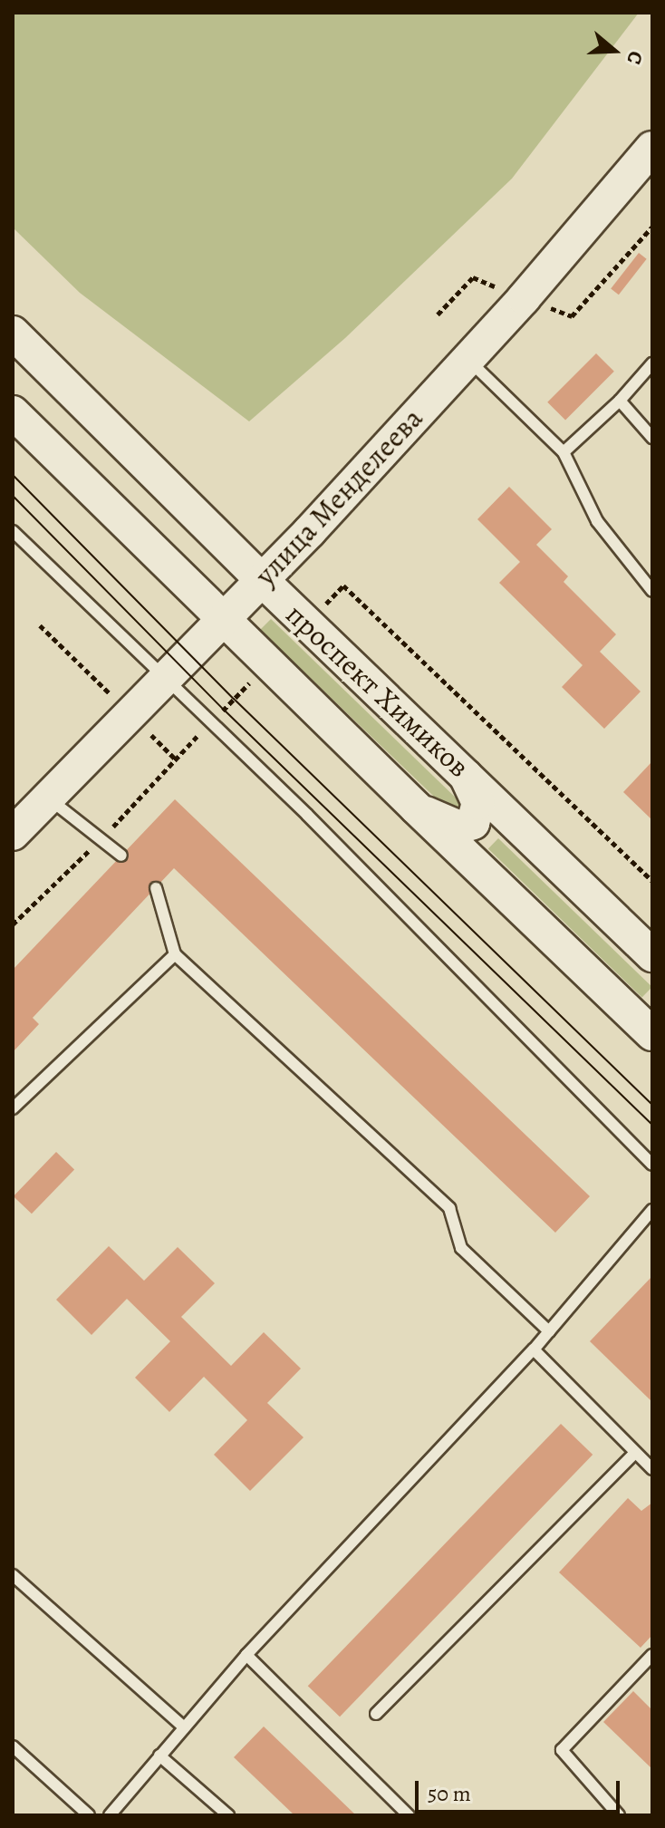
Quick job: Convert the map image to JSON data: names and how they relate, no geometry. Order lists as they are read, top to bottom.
{
  "streets": {
    "main road": ["улица Менделеева", "проспект Химиков"]
  },
  "crossings": [
    ["улица Менделеева", "проспект Химиков"]
  ],
  "scale_bar": "50 m",
  "north": "right"
}
